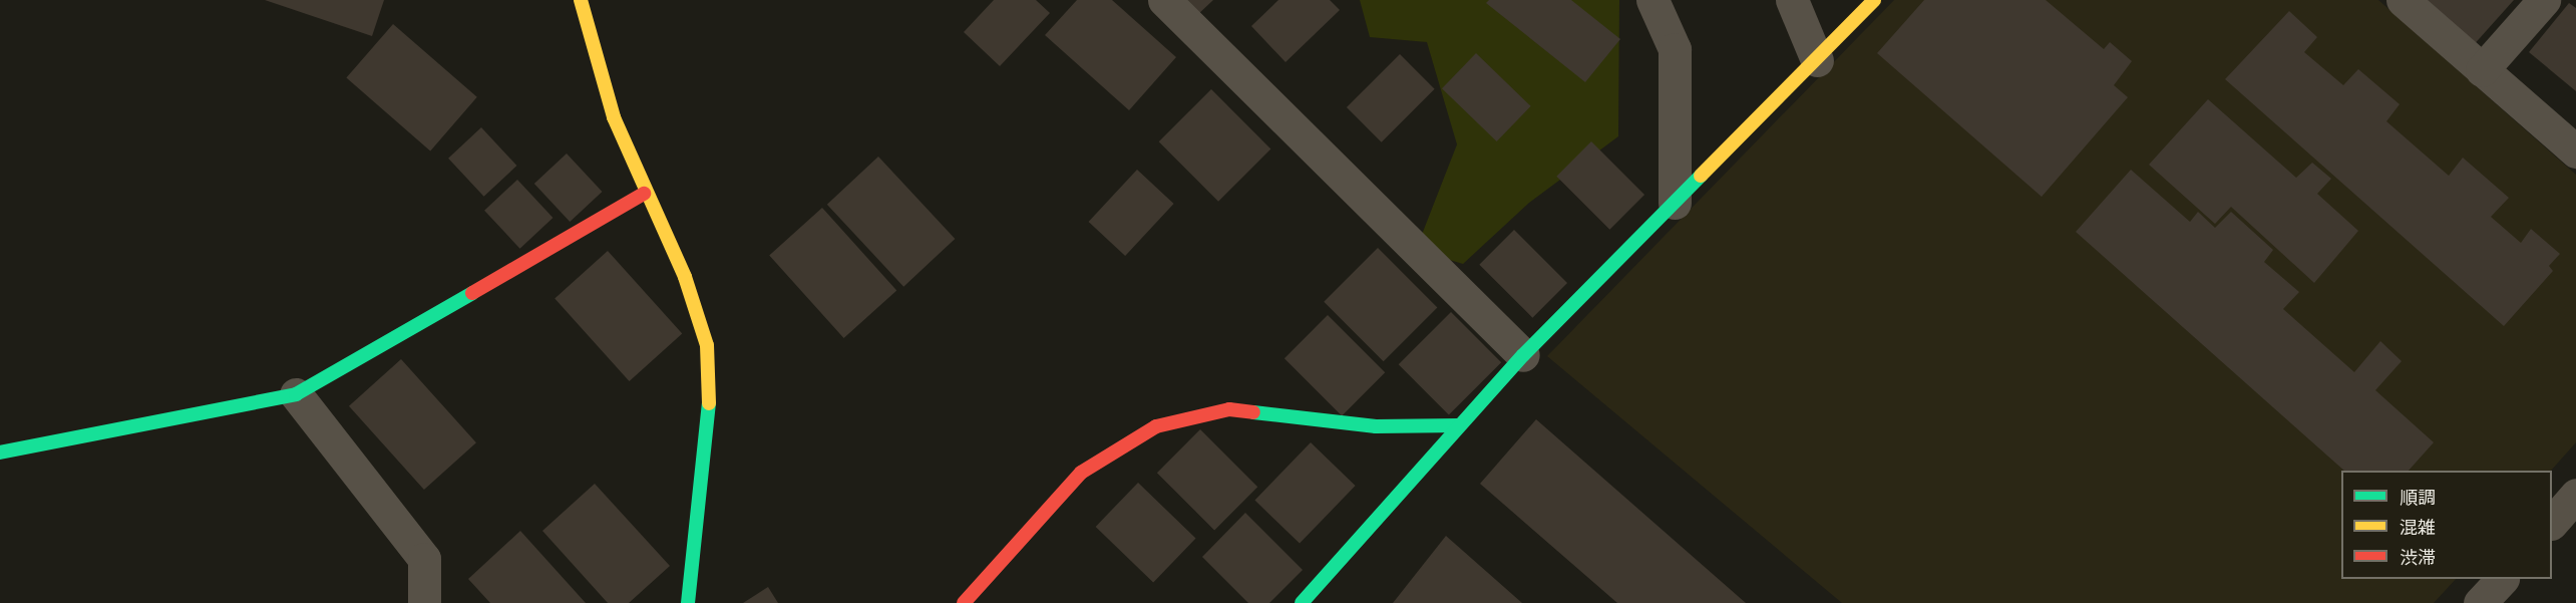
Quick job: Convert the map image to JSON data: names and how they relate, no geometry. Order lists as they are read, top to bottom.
{
  "legend": ["順調", "混雑", "渋滞"]
}
